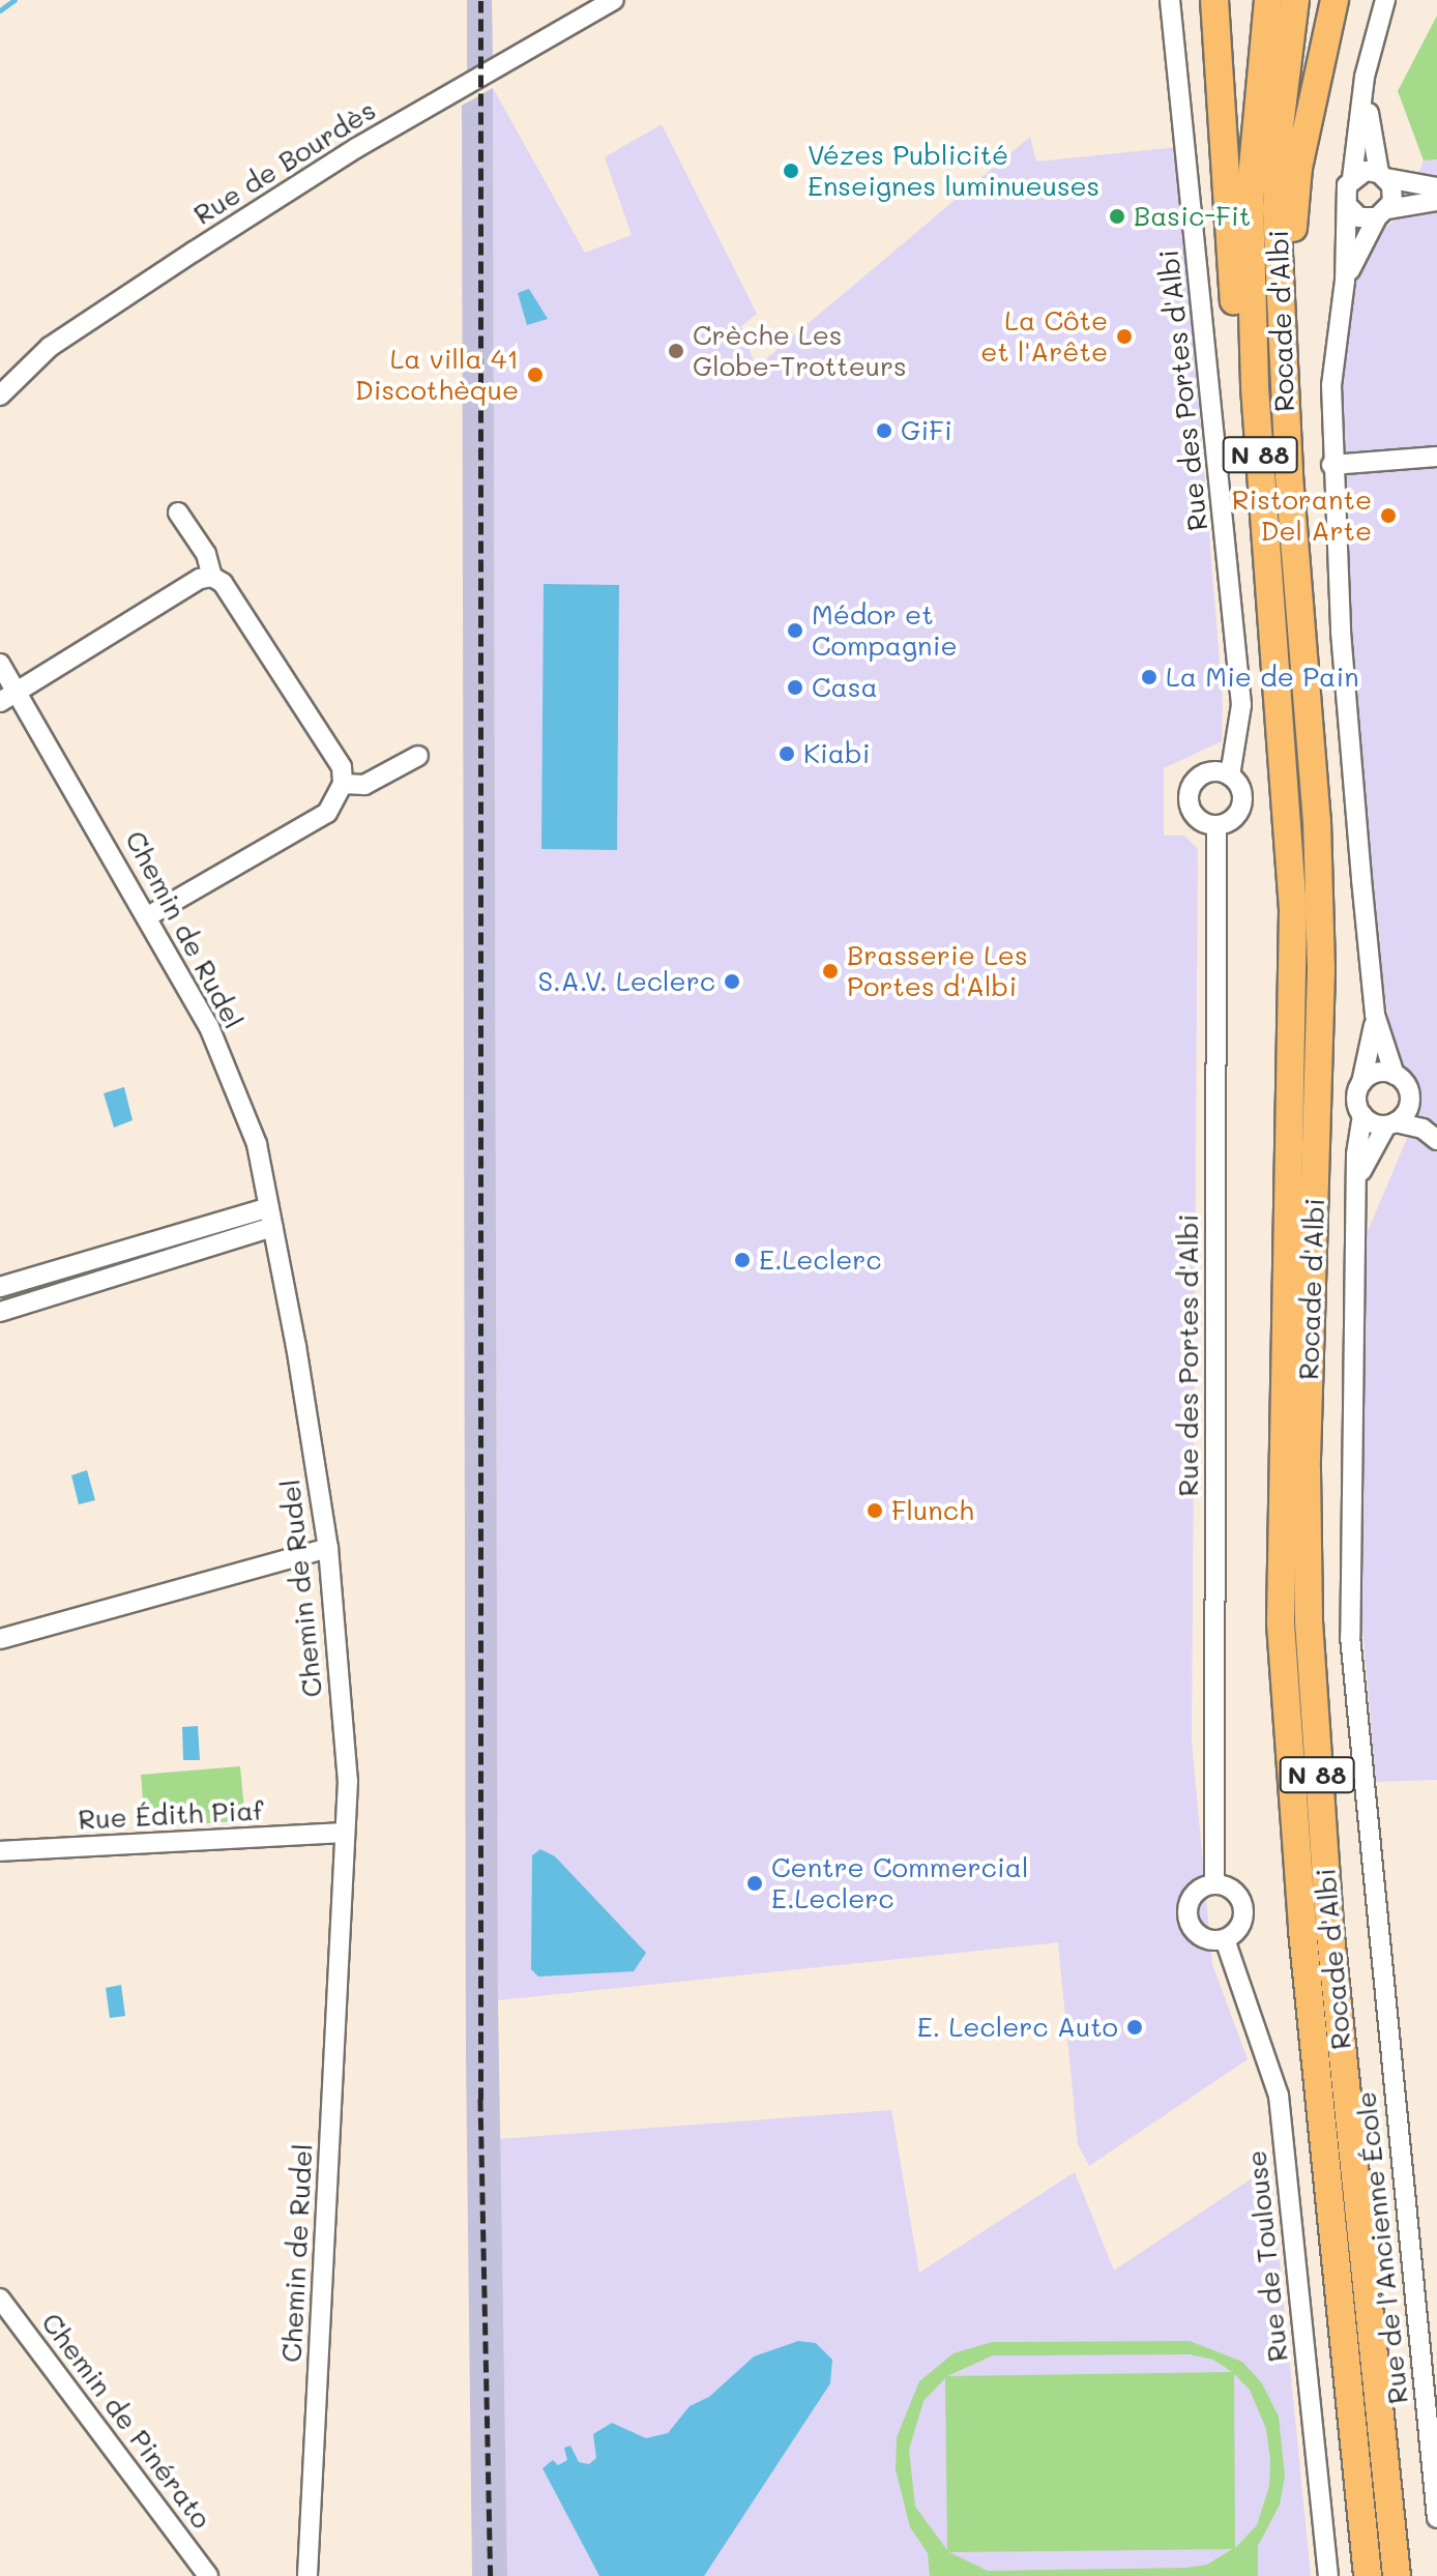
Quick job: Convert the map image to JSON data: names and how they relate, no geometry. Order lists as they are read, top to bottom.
{
  "streets": {
    "highway": ["Rocade d'Albi", "N 88"],
    "street": [
      "Rue de Bourdès",
      "Rue des Portes d'Albi",
      "Chemin de Rudel",
      "Rue Édith Piaf",
      "Rue de l’Ancienne École",
      "Rue de Toulouse",
      "Chemin de Pinérato"
    ]
  },
  "crossings": [
    ["Rue des Portes d'Albi", "Rue de Toulouse"],
    ["Chemin de Rudel", "Rue Édith Piaf"]
  ],
  "places": [
    "Vézes Publicité Enseignes luminueuses",
    "Basic-Fit",
    "La Côte et l'Arête",
    "Crèche Les Globe-Trotteurs",
    "La villa 41 Discothèque",
    "GiFi",
    "Ristorante Del Arte",
    "Médor et Compagnie",
    "La Mie de Pain",
    "Casa",
    "Kiabi",
    "Brasserie Les Portes d'Albi",
    "S.A.V. Leclerc",
    "E.Leclerc",
    "Flunch",
    "Centre Commercial E.Leclerc",
    "E. Leclerc Auto"
  ]
}
